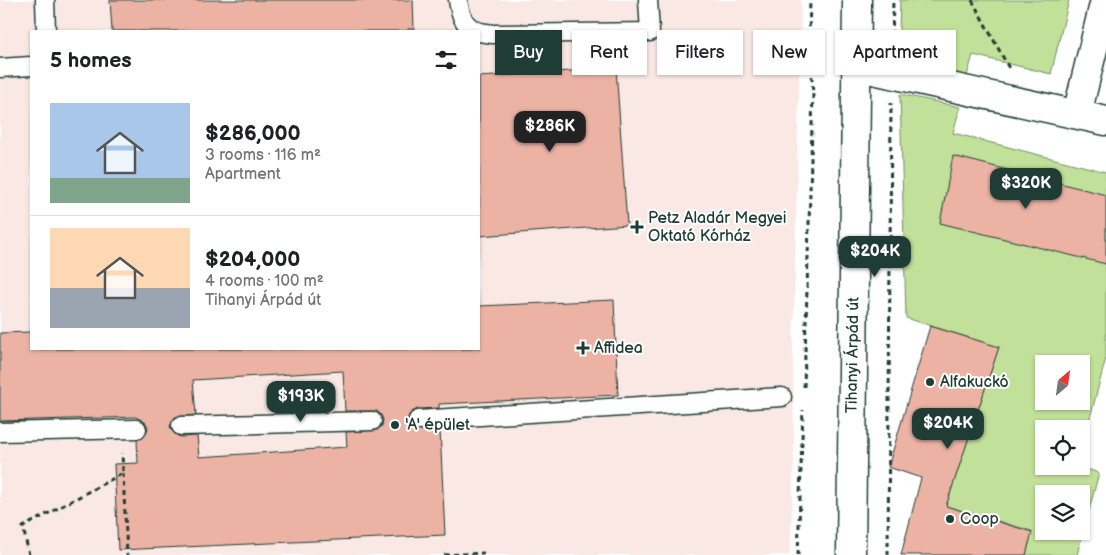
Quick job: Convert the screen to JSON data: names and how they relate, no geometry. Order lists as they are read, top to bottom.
{
  "streets": {
    "street": ["Tihanyi Árpád út"]
  },
  "places": {
    "health": ["Petz Aladár Megyei Oktató Kórház", "Affidea"],
    "other": ["Alfakuckó", "'A' épület", "Coop"]
  },
  "north": "top right",
  "page": {
    "chip": [
      "Buy",
      "Rent",
      "Filters",
      "New",
      "Apartment"
    ],
    "heading": "5 homes",
    "list": [
      {
        "name": "$286,000",
        "note": "3 rooms · 116 m² · Apartment"
      },
      {
        "name": "$204,000",
        "note": "4 rooms · 100 m² · Tihanyi Árpád út"
      }
    ],
    "price": [
      "$286K",
      "$320K",
      "$204K",
      "$193K",
      "$204K"
    ]
  }
}
